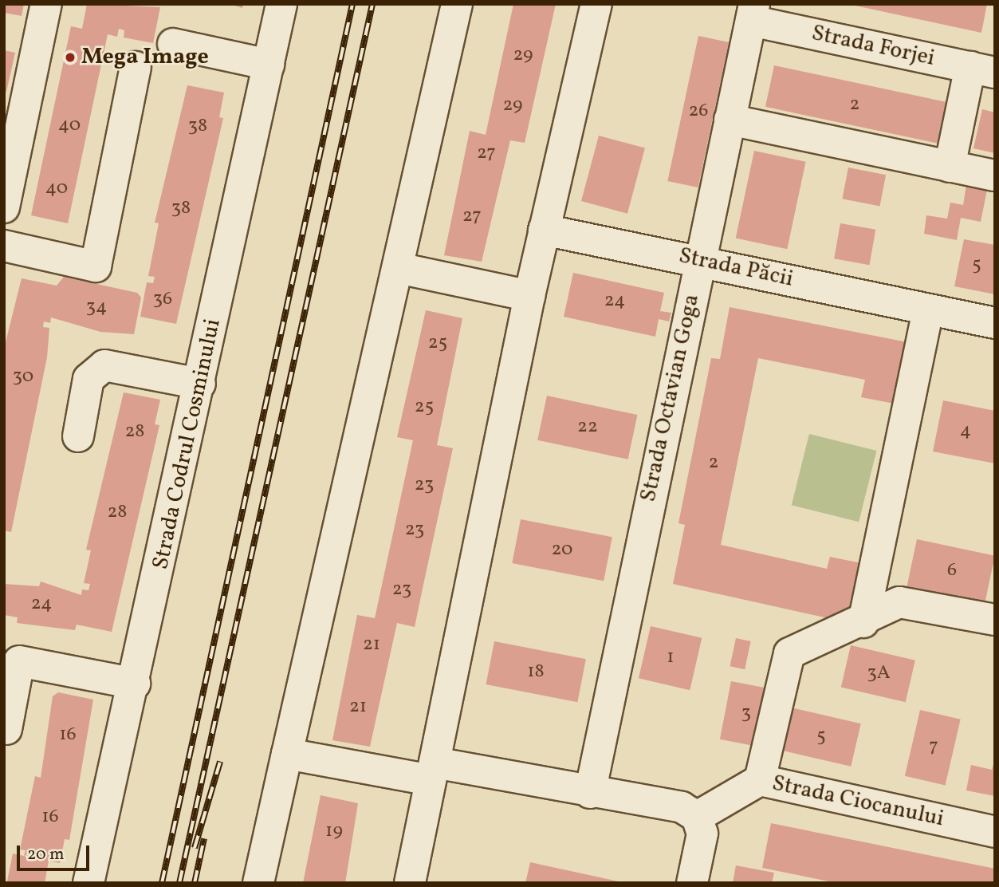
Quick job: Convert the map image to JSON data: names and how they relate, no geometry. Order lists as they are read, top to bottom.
{
  "streets": {
    "street": [
      "Strada Forjei",
      "Strada Păcii",
      "Strada Octavian Goga",
      "Strada Codrul Cosminului",
      "Strada Ciocanului"
    ]
  },
  "crossings": [
    ["Strada Forjei", "Strada Octavian Goga"],
    ["Strada Păcii", "Strada Octavian Goga"]
  ],
  "places": ["Mega Image"],
  "house_numbers": [
    "29",
    "2",
    "29",
    "26",
    "40",
    "38",
    "27",
    "40",
    "38",
    "27",
    "5",
    "36",
    "24",
    "34",
    "25",
    "30",
    "25",
    "22",
    "4",
    "28",
    "2",
    "23",
    "28",
    "23",
    "20",
    "6",
    "23",
    "24",
    "21",
    "1",
    "18",
    "3A",
    "21",
    "3",
    "16",
    "5",
    "7",
    "16",
    "19"
  ],
  "scale_bar": "20 m"
}
